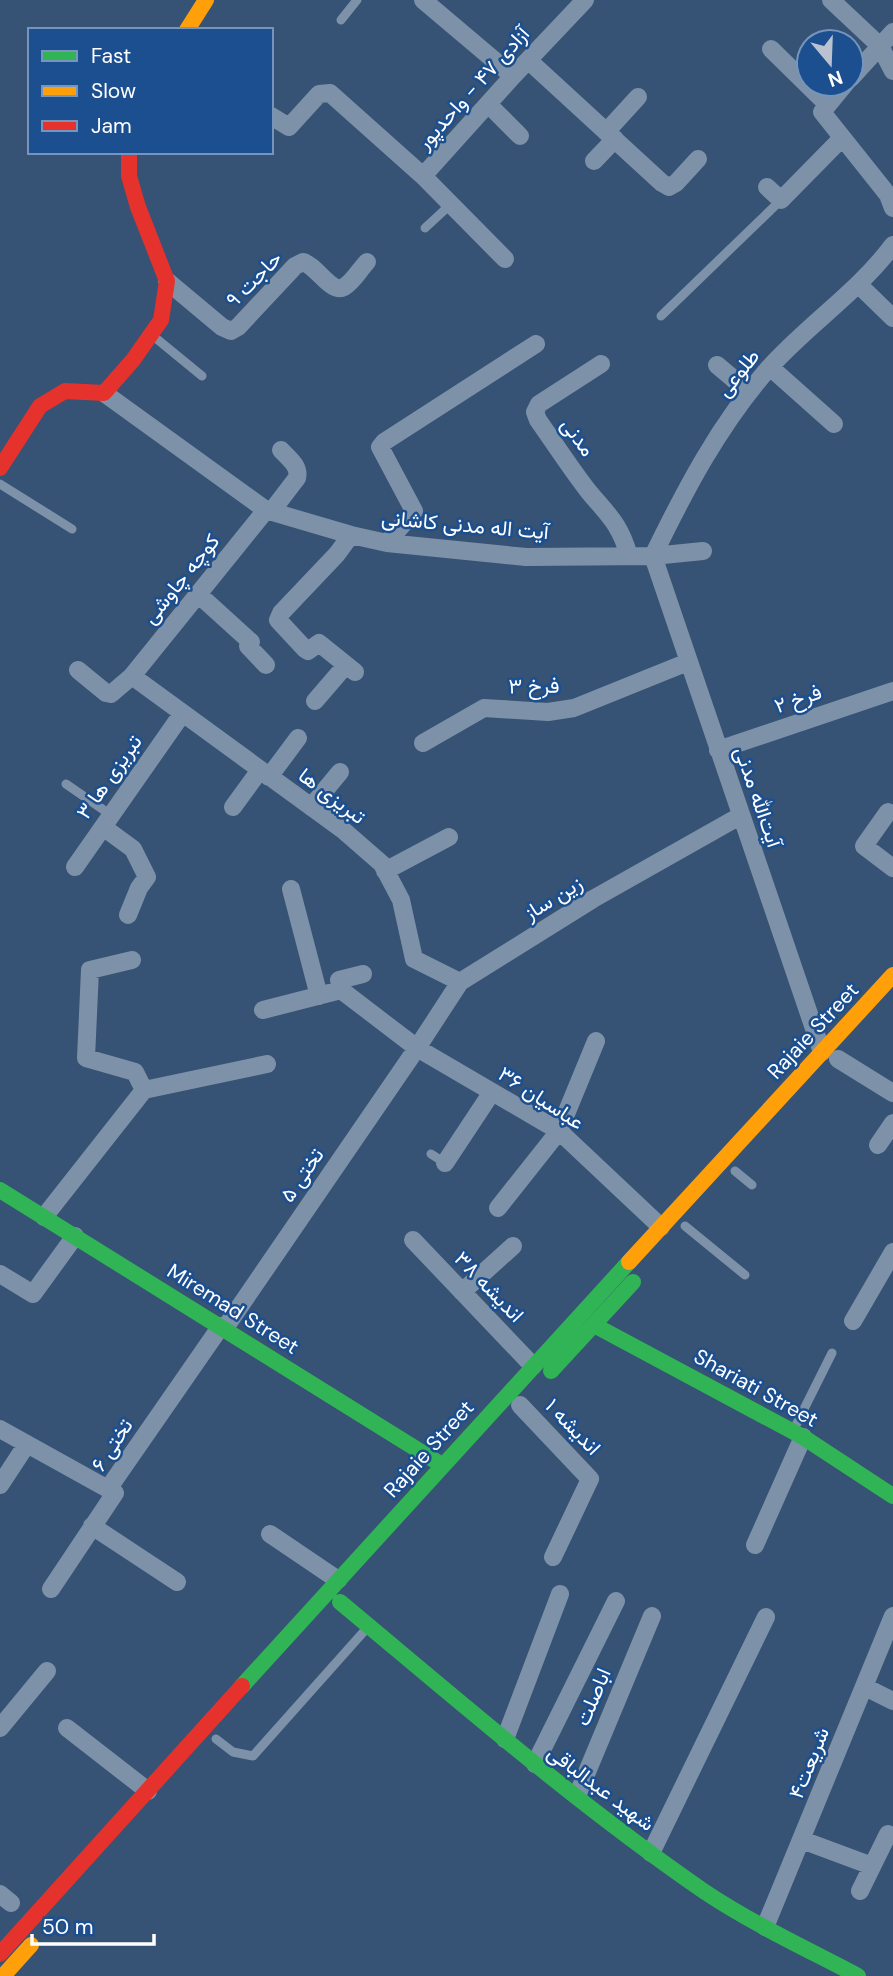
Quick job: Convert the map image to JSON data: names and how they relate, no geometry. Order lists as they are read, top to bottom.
{
  "streets": {
    "street": [
      "آزادی ۴۷ - واحدپور",
      "حاجت ۹",
      "طلوعی",
      "مدنی",
      "آیت اله مدنی کاشانی",
      "کوچه چاوشی",
      "فرخ ۳",
      "فرخ ۲",
      "تبریزی ها ۳",
      "تبریزی ها",
      "آیت‌الله مدنی",
      "زین ساز",
      "Rajaie Street",
      "عباسیان ۳۶",
      "تختی ۵",
      "اندیشه ۳۸",
      "Miremad Street",
      "Shariati Street",
      "اندیشه ۱",
      "تختی ۶",
      "اباصلت",
      "شریعت۴",
      "شهید عبدالباقی"
    ]
  },
  "crossings": [
    ["طلوعی", "آیت اله مدنی کاشانی"],
    ["طلوعی", "آیت‌الله مدنی"],
    ["مدنی", "آیت اله مدنی کاشانی"],
    ["آیت اله مدنی کاشانی", "کوچه چاوشی"],
    ["آیت اله مدنی کاشانی", "آیت‌الله مدنی"],
    ["کوچه چاوشی", "تبریزی ها"],
    ["فرخ ۳", "آیت‌الله مدنی"],
    ["فرخ ۲", "آیت‌الله مدنی"],
    ["تبریزی ها ۳", "تبریزی ها"],
    ["تبریزی ها", "زین ساز"],
    ["آیت‌الله مدنی", "زین ساز"],
    ["آیت‌الله مدنی", "Rajaie Street"],
    ["زین ساز", "عباسیان ۳۶"],
    ["زین ساز", "تختی ۵"],
    ["Rajaie Street", "عباسیان ۳۶"],
    ["Rajaie Street", "اندیشه ۳۸"],
    ["Rajaie Street", "Miremad Street"],
    ["Rajaie Street", "Shariati Street"],
    ["Rajaie Street", "اندیشه ۱"],
    ["Rajaie Street", "شهید عبدالباقی"],
    ["عباسیان ۳۶", "تختی ۵"],
    ["تختی ۵", "Miremad Street"],
    ["تختی ۵", "تختی ۶"],
    ["Miremad Street", "تختی ۶"],
    ["اباصلت", "شهید عبدالباقی"],
    ["شریعت۴", "شهید عبدالباقی"]
  ],
  "legend": ["Fast", "Slow", "Jam"],
  "scale_bar": "50 m",
  "north": "bottom"
}
